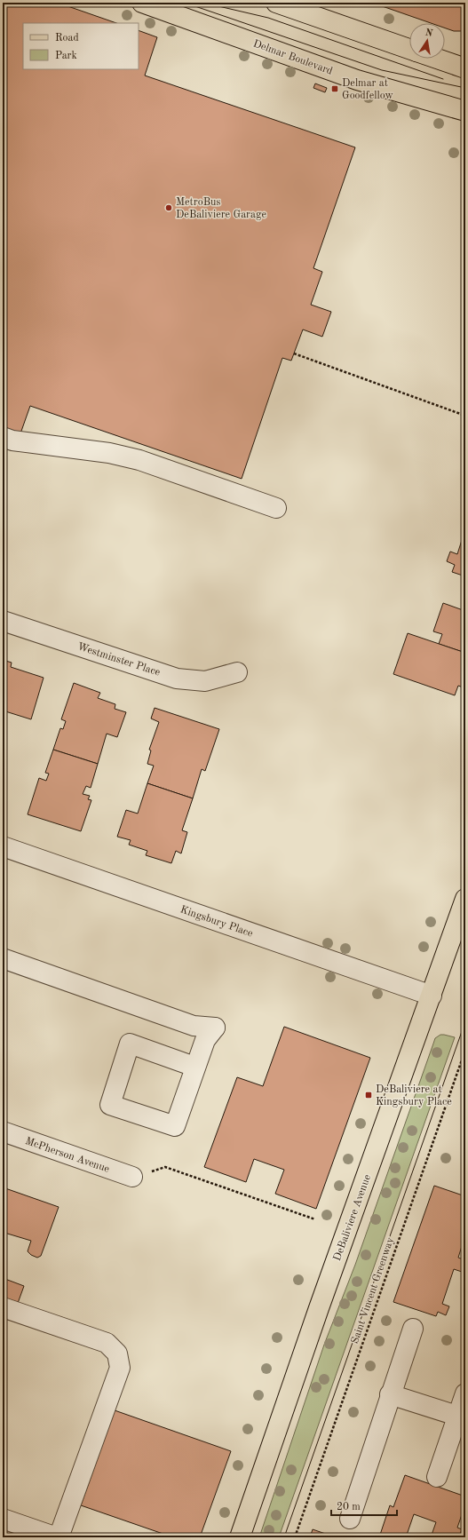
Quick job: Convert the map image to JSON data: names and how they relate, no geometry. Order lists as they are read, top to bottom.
{
  "streets": {
    "main road": ["Delmar Boulevard", "DeBaliviere Avenue"],
    "street": ["Westminster Place", "Kingsbury Place", "McPherson Avenue"],
    "path": ["Saint Vincent Greenway"]
  },
  "crossings": [
    ["Kingsbury Place", "DeBaliviere Avenue"]
  ],
  "places": {
    "transit": ["Delmar at Goodfellow", "DeBaliviere at Kingsbury Place"],
    "other": ["MetroBus DeBaliviere Garage"]
  },
  "legend": ["Road", "Park"],
  "scale_bar": "20 m",
  "north": "top"
}
